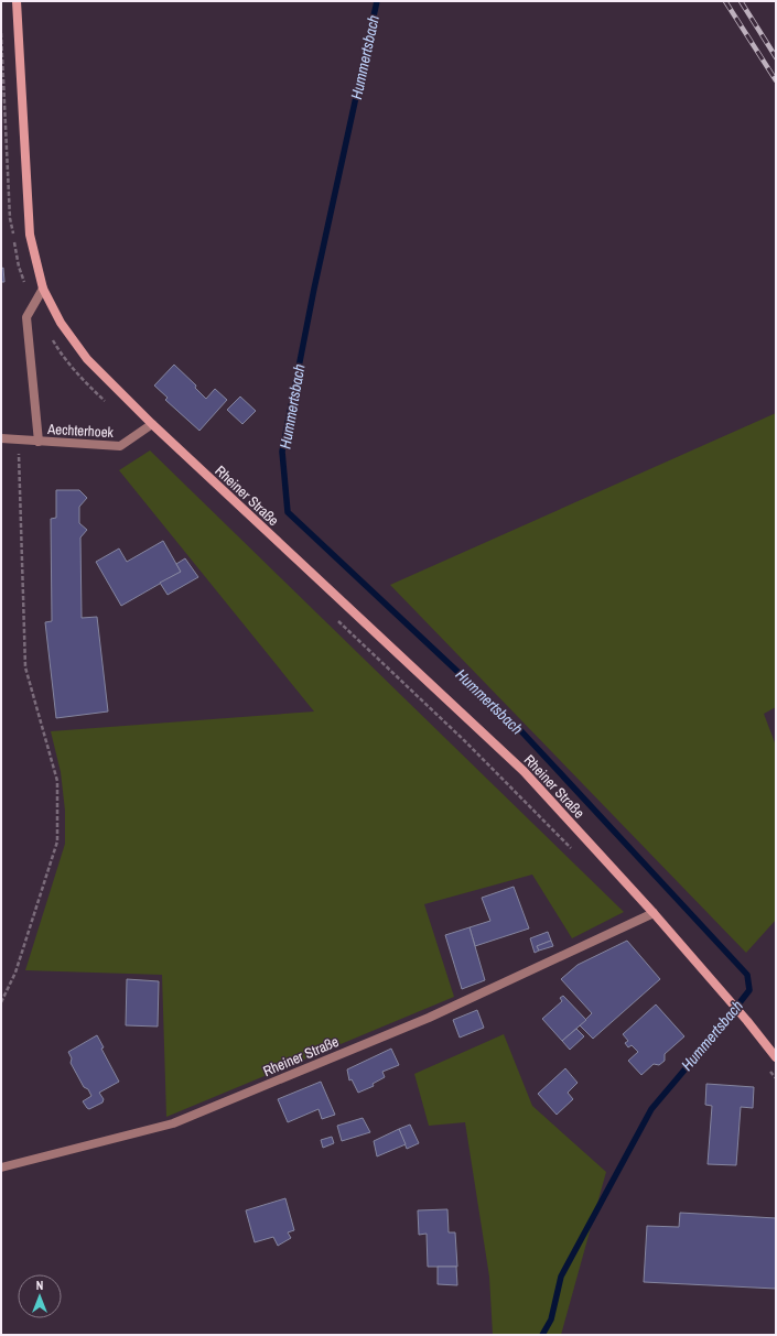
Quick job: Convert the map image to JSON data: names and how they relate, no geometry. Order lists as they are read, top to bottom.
{
  "streets": {
    "street": ["Aechterhoek", "Rheiner Straße"]
  },
  "crossings": [
    ["Aechterhoek", "Rheiner Straße"]
  ],
  "water": ["Hummertsbach"],
  "north": "top"
}
